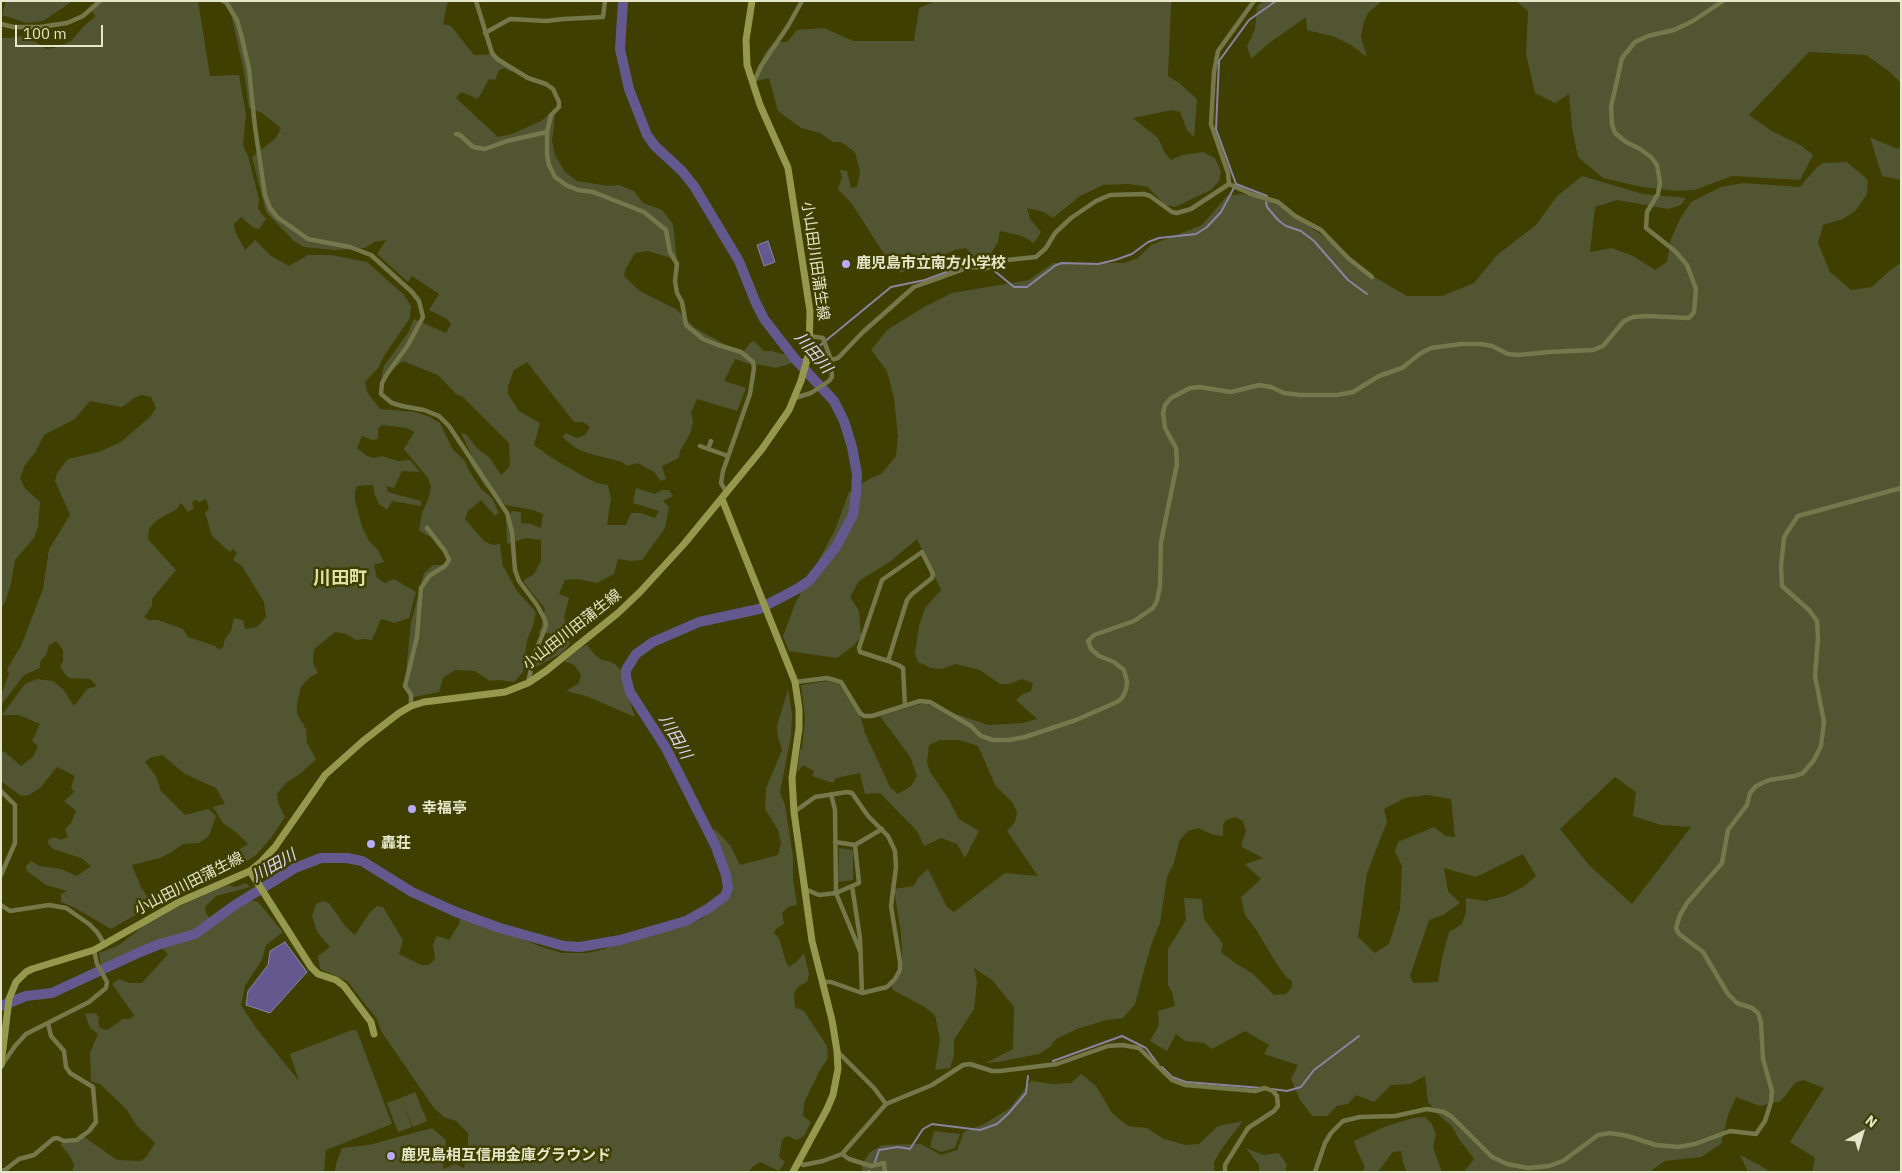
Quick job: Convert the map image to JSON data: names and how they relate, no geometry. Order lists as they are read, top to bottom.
{
  "streets": {
    "main road": ["小山田川田蒲生線"]
  },
  "districts": ["川田町"],
  "water": ["川田川"],
  "places": [
    "鹿児島市立南方小学校",
    "幸福亭",
    "轟荘",
    "鹿児島相互信用金庫グラウンド"
  ],
  "scale_bar": "100 m",
  "north": "top right"
}
